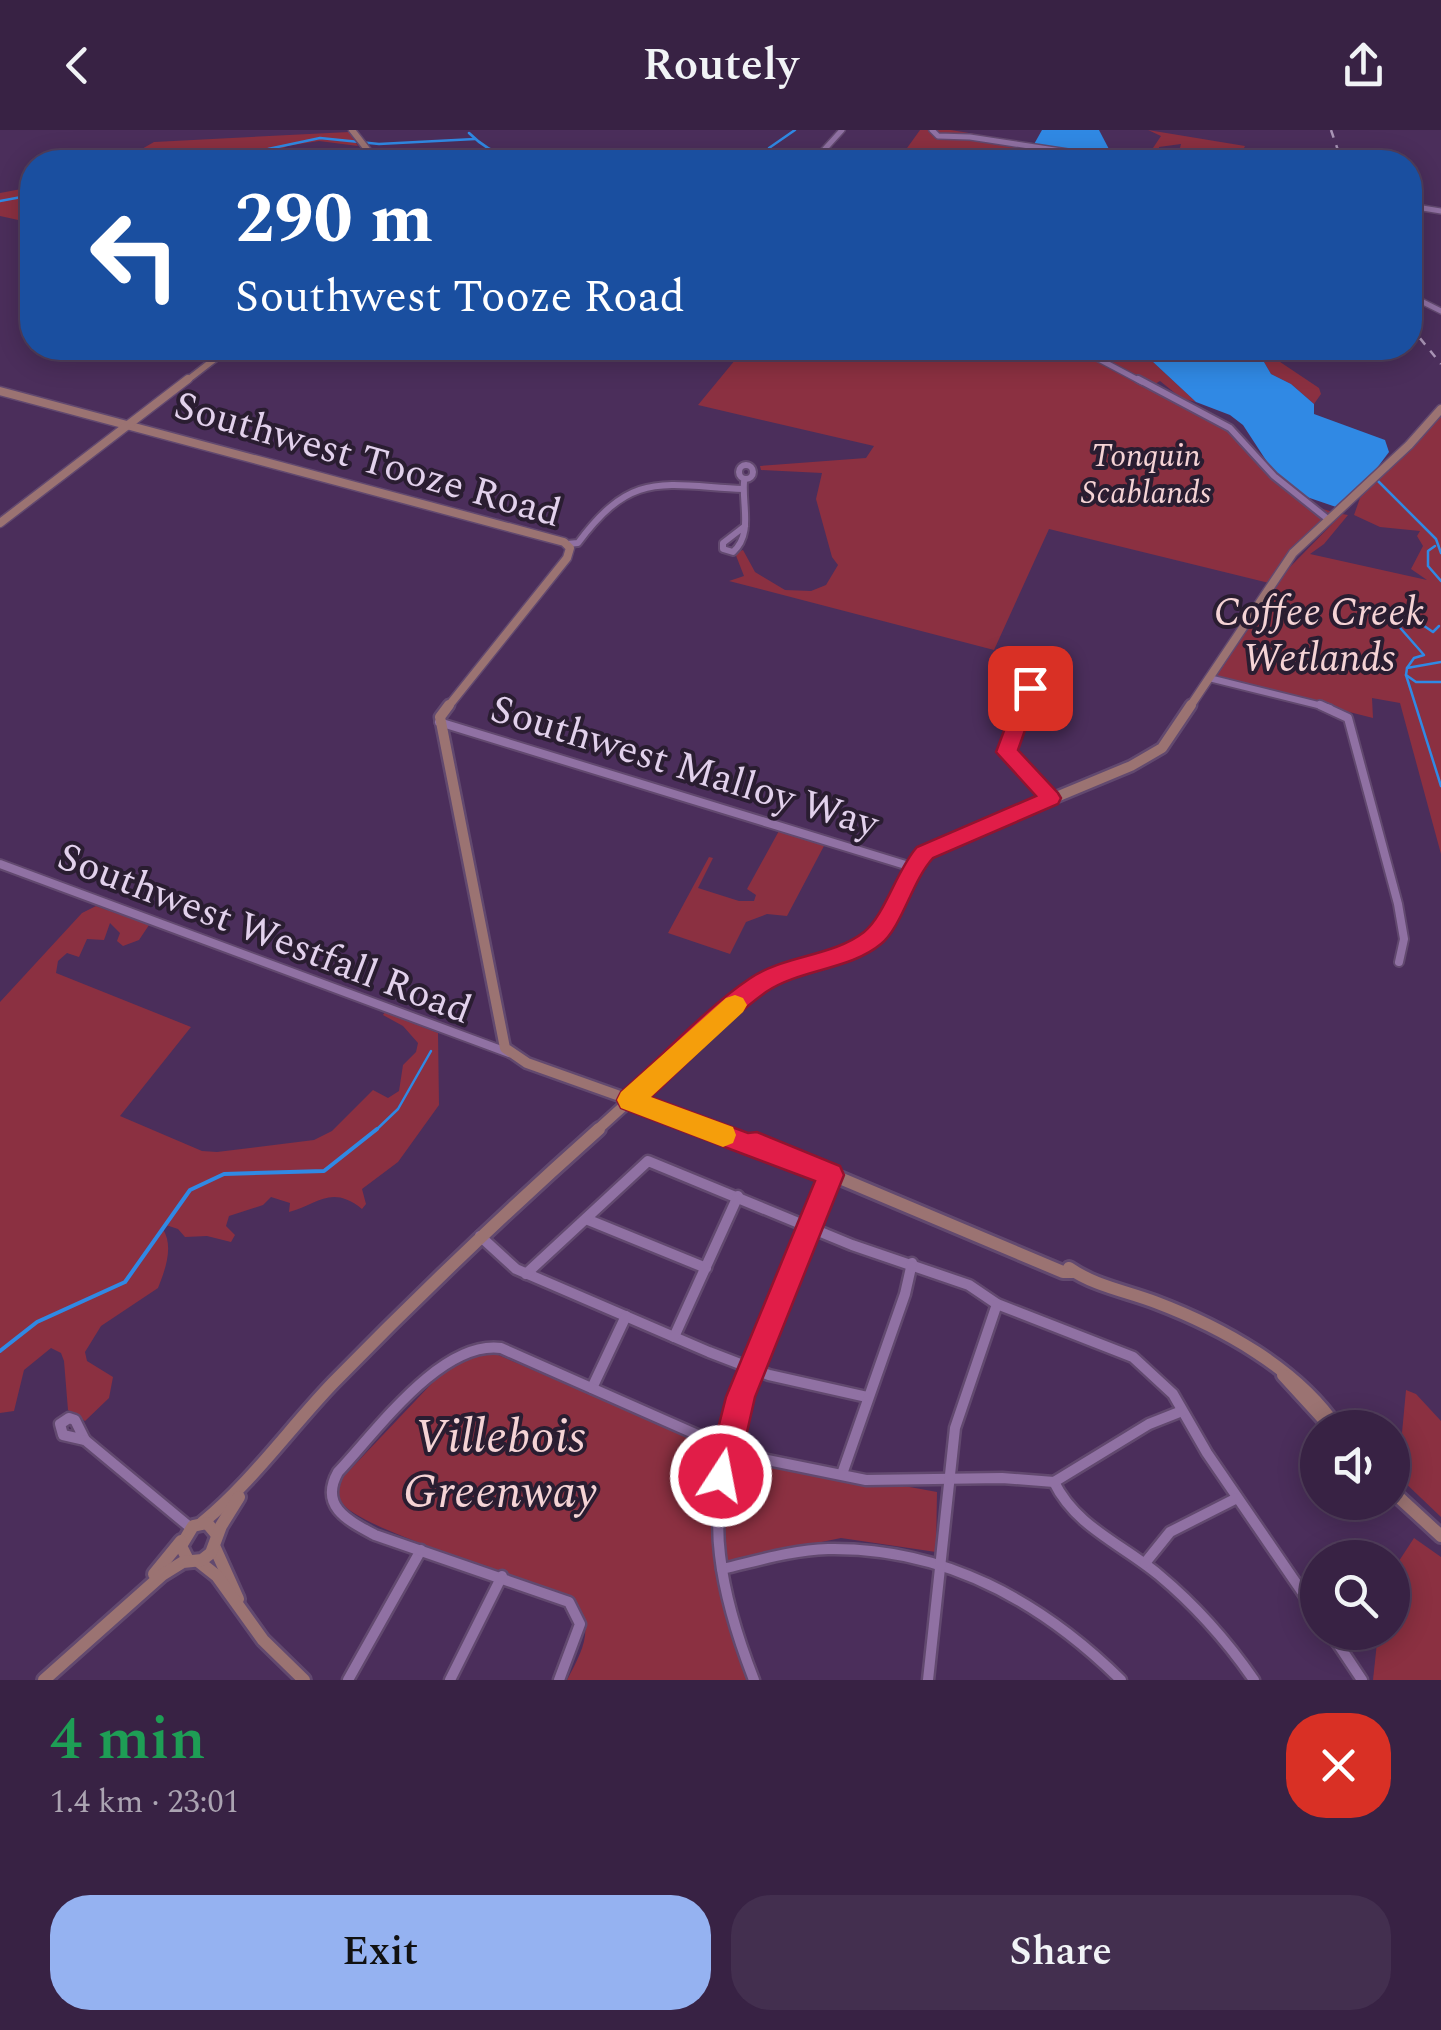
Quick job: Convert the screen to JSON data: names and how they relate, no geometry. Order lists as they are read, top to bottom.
{
  "streets": {
    "main road": ["Southwest Tooze Road"],
    "street": ["Southwest Malloy Way", "Southwest Westfall Road"]
  },
  "crossings": [
    ["Southwest Tooze Road", "Southwest Malloy Way"]
  ],
  "parks": ["Tonquin Scablands", "Coffee Creek Wetlands", "Villebois Greenway"],
  "page": {
    "header": "Routely",
    "turn": ["290 m", "Southwest Tooze Road"],
    "heading": ["4 min", "1.4 km · 23:01"],
    "buttons": ["Exit", "Share"]
  }
}
